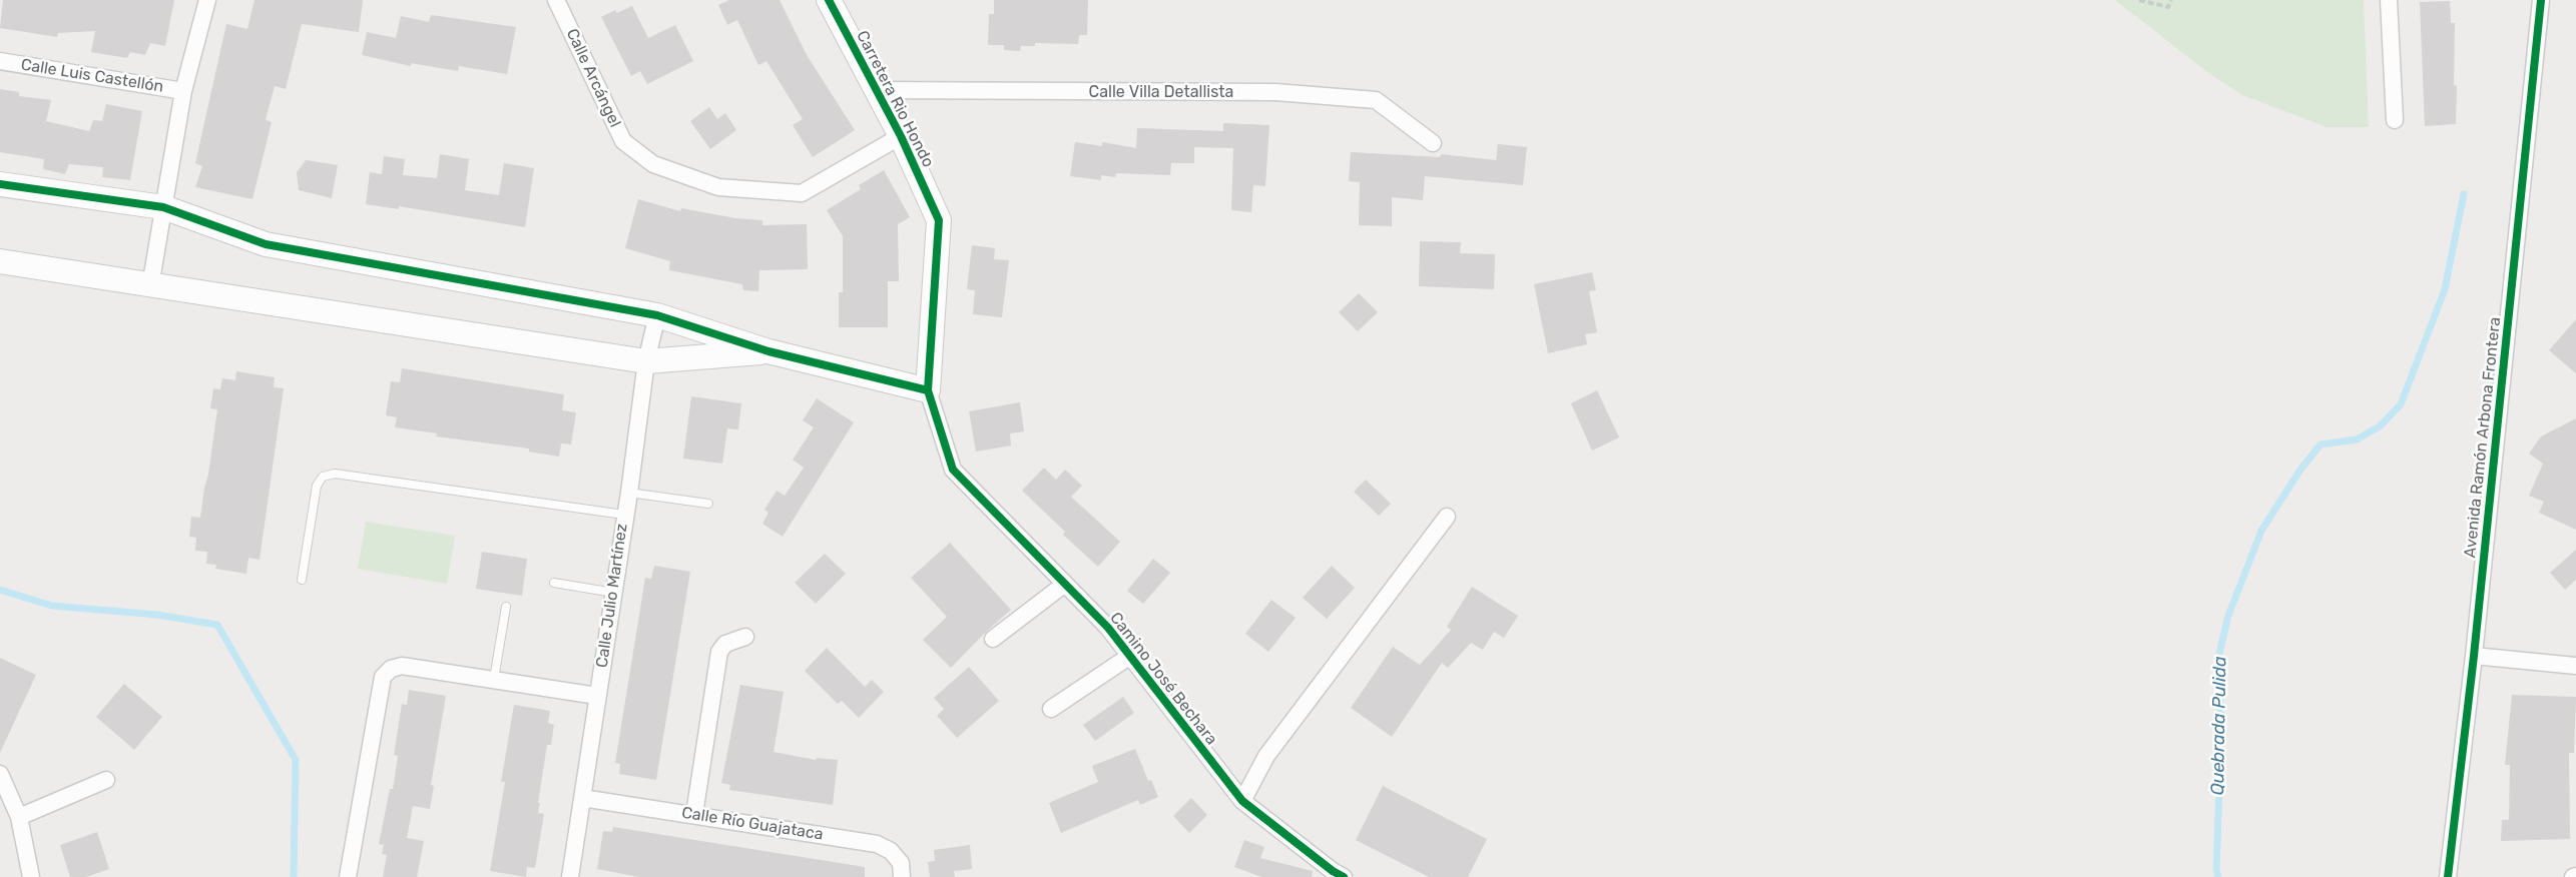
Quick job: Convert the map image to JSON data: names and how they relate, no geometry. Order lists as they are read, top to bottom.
{
  "streets": {
    "street": [
      "Calle Luis Castellón",
      "Calle Arcángel",
      "Calle Villa Detallista",
      "Carretera Rio Hondo",
      "Avenida Ramón Arbona Frontera",
      "Calle Julio Martínez",
      "Camino José Bechara",
      "Calle Río Guajataca"
    ]
  },
  "crossings": [
    ["Calle Arcángel", "Carretera Rio Hondo"],
    ["Calle Villa Detallista", "Carretera Rio Hondo"],
    ["Carretera Rio Hondo", "Camino José Bechara"],
    ["Calle Julio Martínez", "Calle Río Guajataca"]
  ],
  "water": ["Quebrada Pulida"]
}
